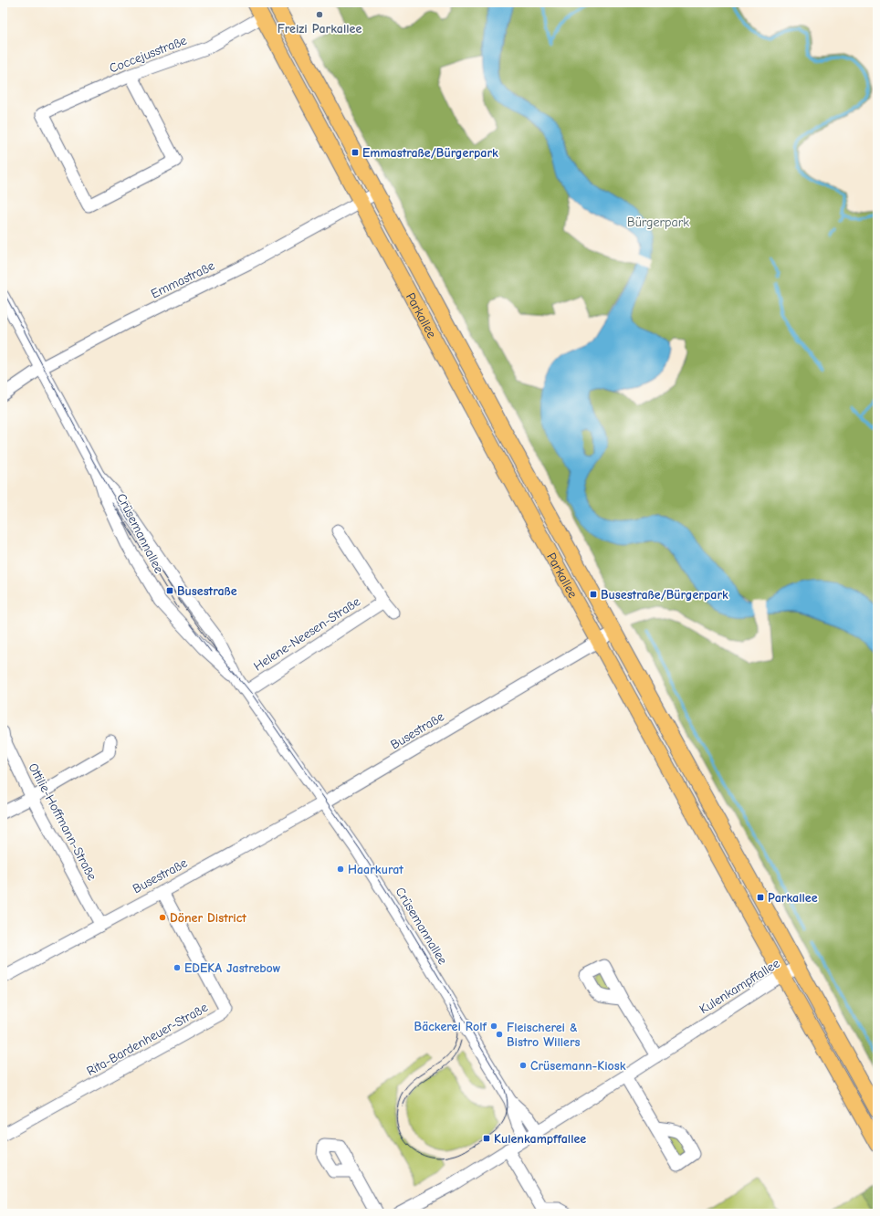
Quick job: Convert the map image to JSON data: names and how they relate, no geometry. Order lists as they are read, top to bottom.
{
  "streets": {
    "main road": ["Parkallee"],
    "street": [
      "Coccejusstraße",
      "Emmastraße",
      "Crüsemannallee",
      "Helene-Neesen-Straße",
      "Busestraße",
      "Ottilie-Hoffmann-Straße",
      "Kulenkampffallee",
      "Rita-Bardenheuer-Straße"
    ]
  },
  "crossings": [
    ["Coccejusstraße", "Parkallee"],
    ["Emmastraße", "Parkallee"],
    ["Emmastraße", "Crüsemannallee"],
    ["Parkallee", "Busestraße"],
    ["Parkallee", "Kulenkampffallee"],
    ["Crüsemannallee", "Helene-Neesen-Straße"],
    ["Crüsemannallee", "Busestraße"],
    ["Crüsemannallee", "Kulenkampffallee"],
    ["Busestraße", "Ottilie-Hoffmann-Straße"],
    ["Busestraße", "Rita-Bardenheuer-Straße"]
  ],
  "parks": ["Bürgerpark"],
  "places": {
    "other": [
      "Freizi Parkallee",
      "Haarkurat",
      "Döner District",
      "EDEKA Jastrebow",
      "Bäckerei Rolf",
      "Fleischerei & Bistro Willers",
      "Crüsemann-Kiosk"
    ],
    "transit": [
      "Emmastraße/Bürgerpark",
      "Busestraße",
      "Busestraße/Bürgerpark",
      "Parkallee",
      "Kulenkampffallee"
    ]
  }
}
